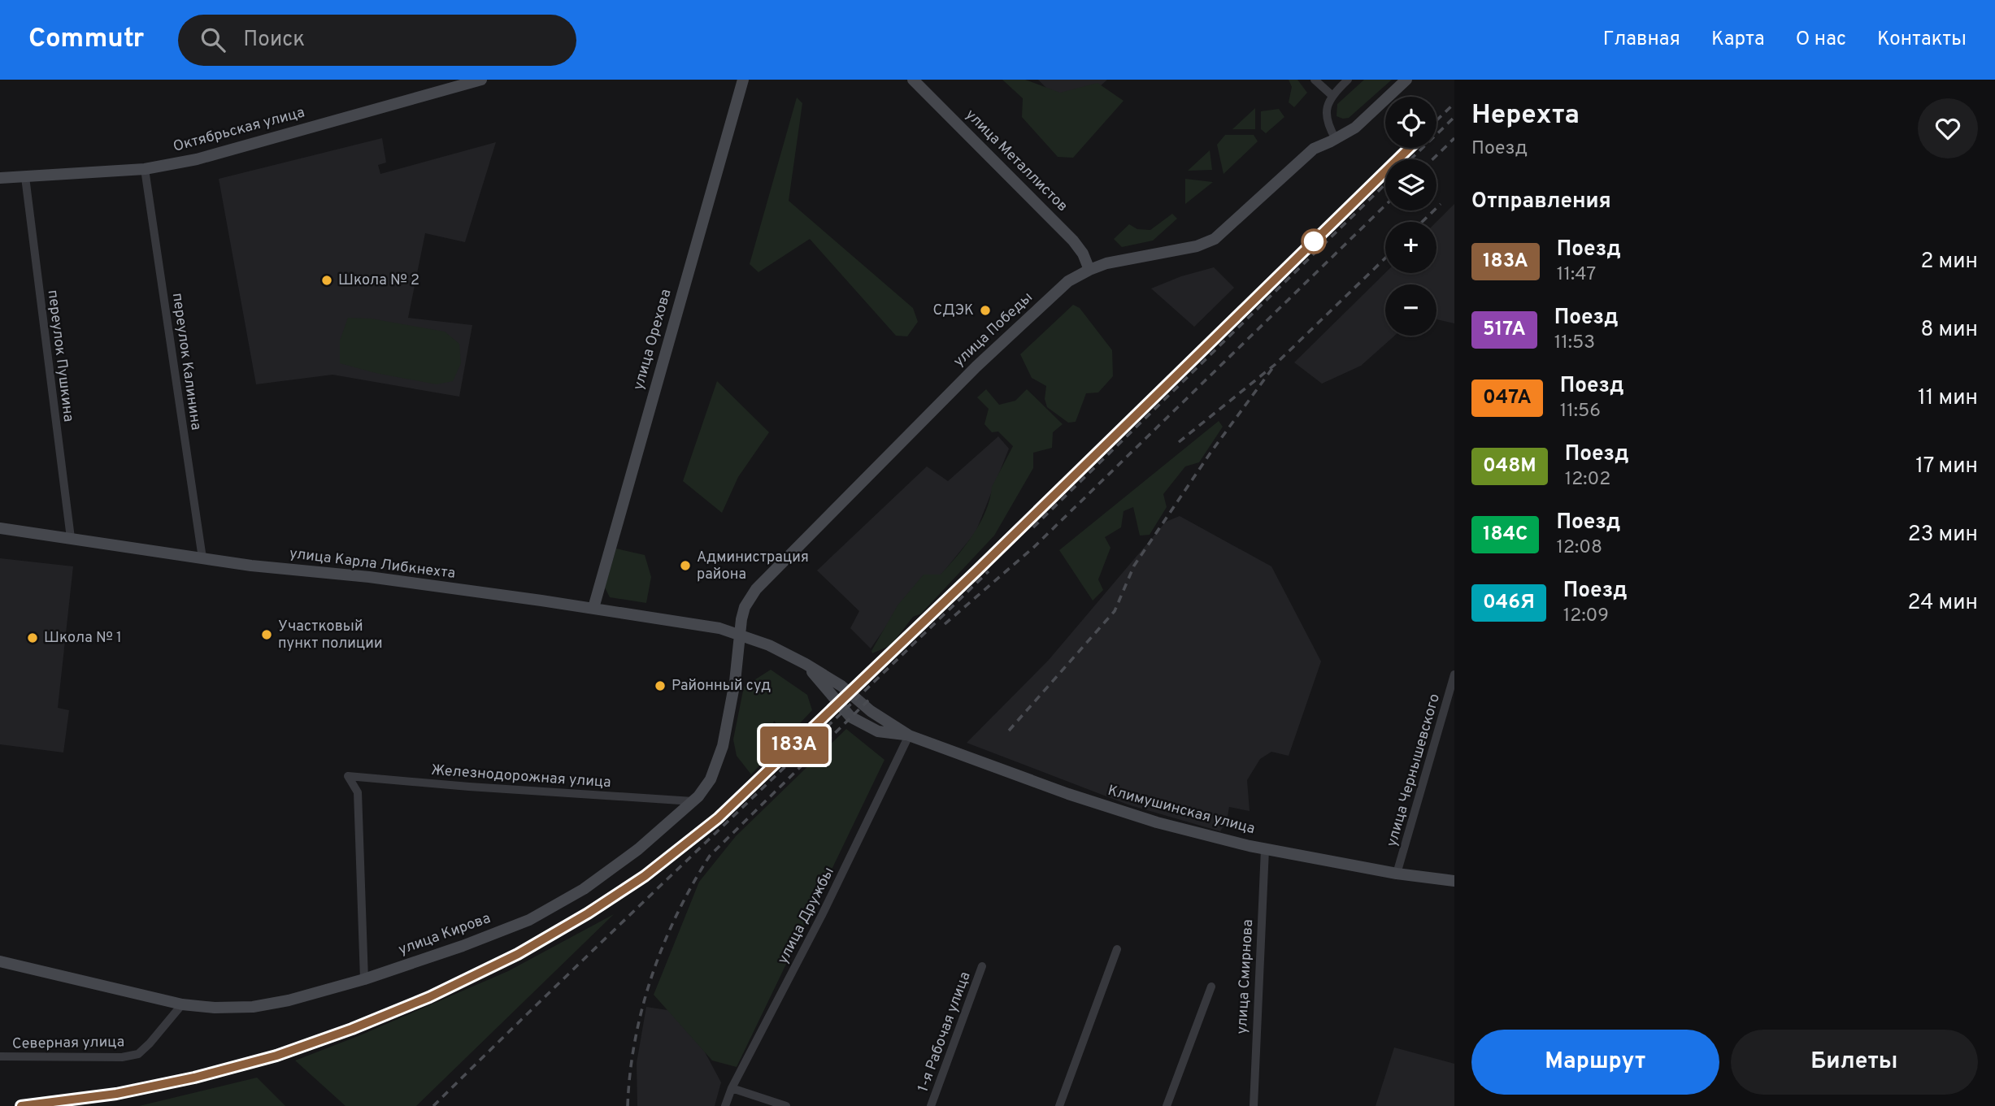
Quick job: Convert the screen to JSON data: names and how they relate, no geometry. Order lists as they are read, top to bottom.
{
  "streets": {
    "street": [
      "Октябрьская улица",
      "улица Металлистов",
      "улица Победы",
      "улица Орехова",
      "переулок Пушкина",
      "переулок Калинина",
      "улица Карла Либкнехта",
      "улица Чернышевского",
      "Железнодорожная улица",
      "Климушинская улица",
      "улица Дружбы",
      "улица Кирова",
      "улица Смирнова",
      "1-я Рабочая улица",
      "Северная улица"
    ]
  },
  "crossings": [
    ["Октябрьская улица", "переулок Пушкина"],
    ["Октябрьская улица", "переулок Калинина"],
    ["улица Металлистов", "улица Победы"],
    ["улица Победы", "улица Карла Либкнехта"],
    ["улица Победы", "Климушинская улица"],
    ["улица Победы", "улица Кирова"],
    ["улица Орехова", "улица Карла Либкнехта"],
    ["переулок Пушкина", "улица Карла Либкнехта"],
    ["переулок Калинина", "улица Карла Либкнехта"],
    ["улица Карла Либкнехта", "Климушинская улица"],
    ["улица Карла Либкнехта", "улица Кирова"],
    ["улица Чернышевского", "Климушинская улица"],
    ["Железнодорожная улица", "улица Кирова"],
    ["Климушинская улица", "улица Дружбы"],
    ["Климушинская улица", "улица Кирова"],
    ["Климушинская улица", "улица Смирнова"],
    ["улица Кирова", "Северная улица"]
  ],
  "places": [
    "Школа № 2",
    "СДЭК",
    "Администрация района",
    "Участковый пункт полиции",
    "Школа № 1",
    "Районный суд"
  ],
  "page": {
    "header": "Commutr",
    "search": "Поиск",
    "nav": [
      "Главная",
      "Карта",
      "О нас",
      "Контакты"
    ],
    "on_map": "183А",
    "heading": [
      ["Нерехта", "Поезд"],
      "Отправления"
    ],
    "map_buttons": ["+", "−"],
    "list": [
      {
        "mark": "183А",
        "name": "Поезд",
        "note": "11:47",
        "value": "2 мин"
      },
      {
        "mark": "517А",
        "name": "Поезд",
        "note": "11:53",
        "value": "8 мин"
      },
      {
        "mark": "047А",
        "name": "Поезд",
        "note": "11:56",
        "value": "11 мин"
      },
      {
        "mark": "048М",
        "name": "Поезд",
        "note": "12:02",
        "value": "17 мин"
      },
      {
        "mark": "184С",
        "name": "Поезд",
        "note": "12:08",
        "value": "23 мин"
      },
      {
        "mark": "046Я",
        "name": "Поезд",
        "note": "12:09",
        "value": "24 мин"
      }
    ],
    "buttons": ["Маршрут", "Билеты"]
  }
}
